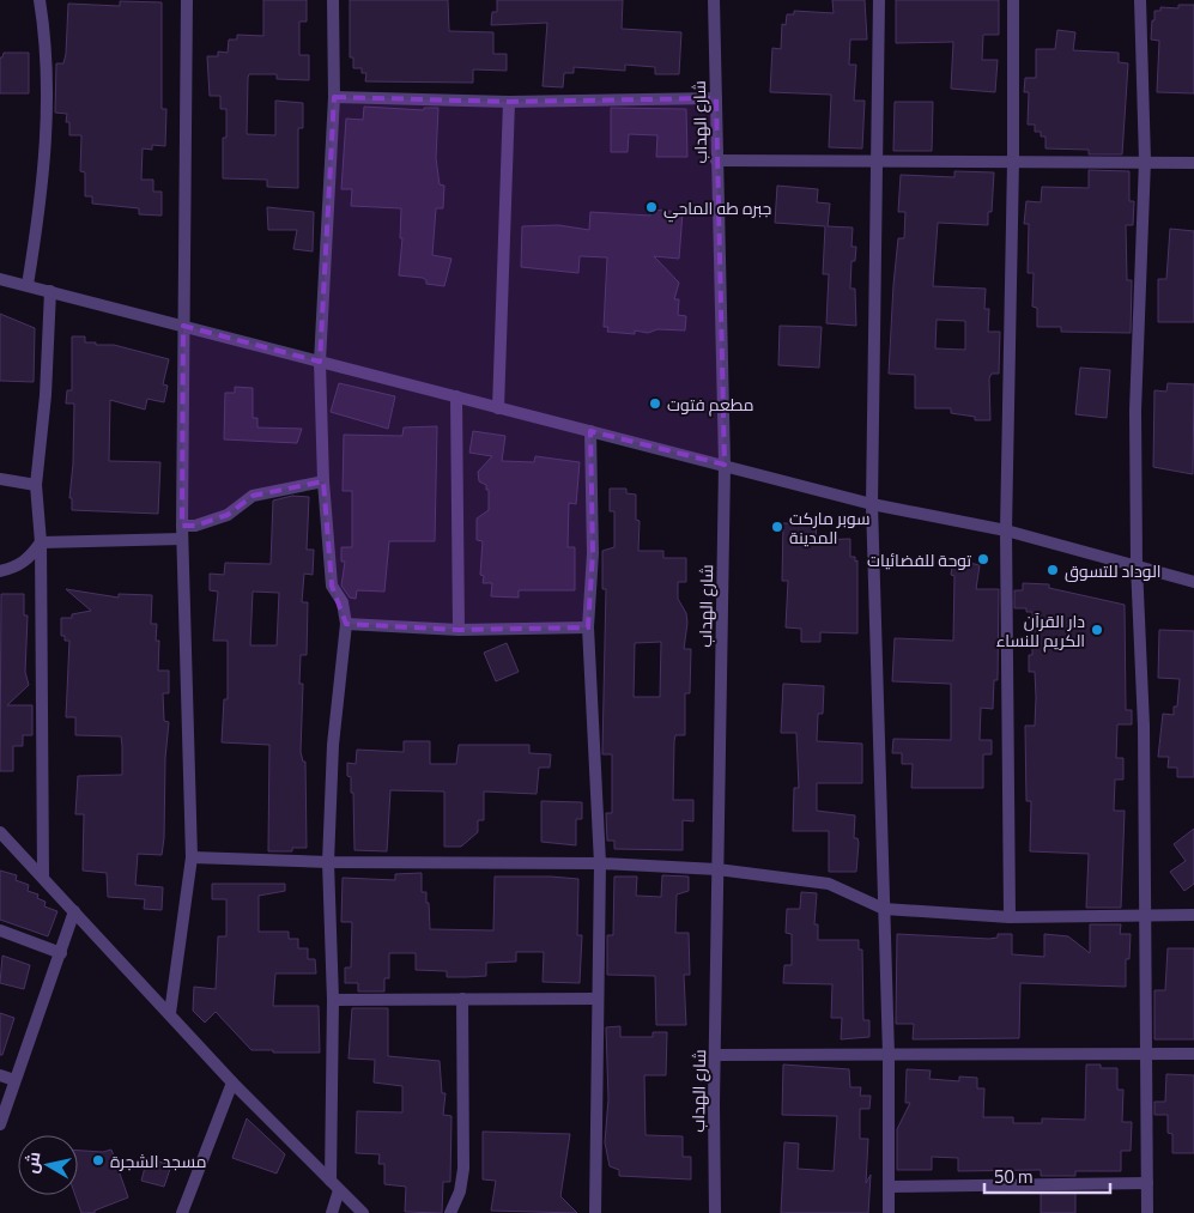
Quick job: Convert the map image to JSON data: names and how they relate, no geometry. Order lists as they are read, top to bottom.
{
  "streets": {
    "street": ["شارع الهداب"]
  },
  "places": [
    "جبره طه الماحي",
    "مطعم فتوت",
    "سوبر ماركت المدينة",
    "توحة للفضائيات",
    "الوداد للتسوق",
    "دار القرآن الكريم للنساء",
    "مسجد الشجرة"
  ],
  "scale_bar": "50 m",
  "north": "left"
}
